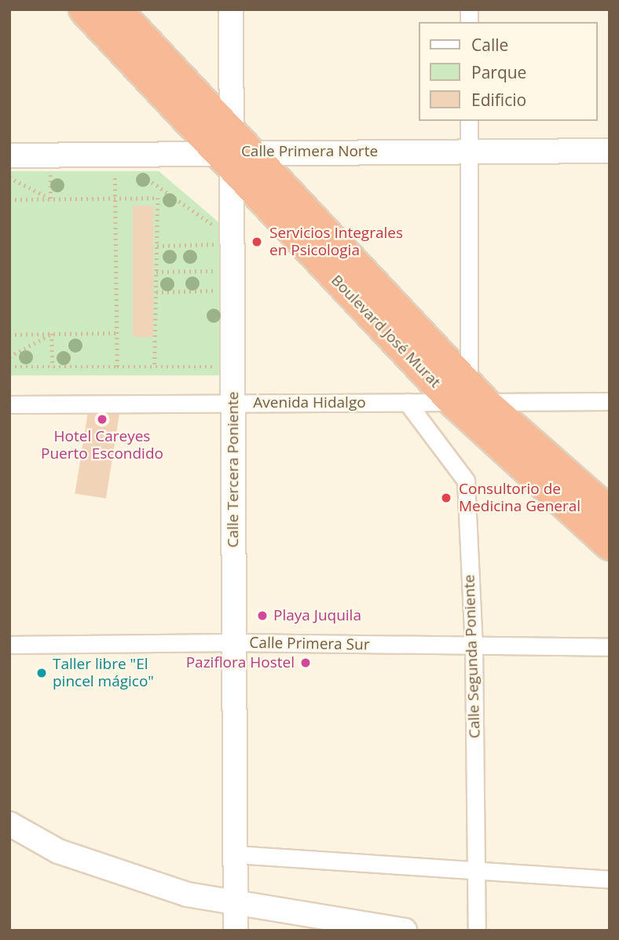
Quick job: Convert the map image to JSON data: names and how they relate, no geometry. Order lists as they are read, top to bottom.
{
  "streets": {
    "highway": ["Boulevard José Murat"],
    "street": [
      "Calle Primera Norte",
      "Avenida Hidalgo",
      "Calle Tercera Poniente",
      "Calle Primera Sur",
      "Calle Segunda Poniente"
    ]
  },
  "crossings": [
    ["Calle Primera Norte", "Boulevard José Murat"],
    ["Calle Primera Norte", "Calle Tercera Poniente"],
    ["Boulevard José Murat", "Avenida Hidalgo"],
    ["Boulevard José Murat", "Calle Tercera Poniente"],
    ["Avenida Hidalgo", "Calle Tercera Poniente"],
    ["Avenida Hidalgo", "Calle Segunda Poniente"],
    ["Calle Tercera Poniente", "Calle Primera Sur"],
    ["Calle Primera Sur", "Calle Segunda Poniente"]
  ],
  "places": [
    "Servicios Integrales en Psicologia",
    "Hotel Careyes Puerto Escondido",
    "Consultorio de Medicina General",
    "Playa Juquila",
    "Paziflora Hostel",
    "Taller libre \"El pincel mágico\""
  ],
  "legend": ["Calle", "Parque", "Edificio"]
}
